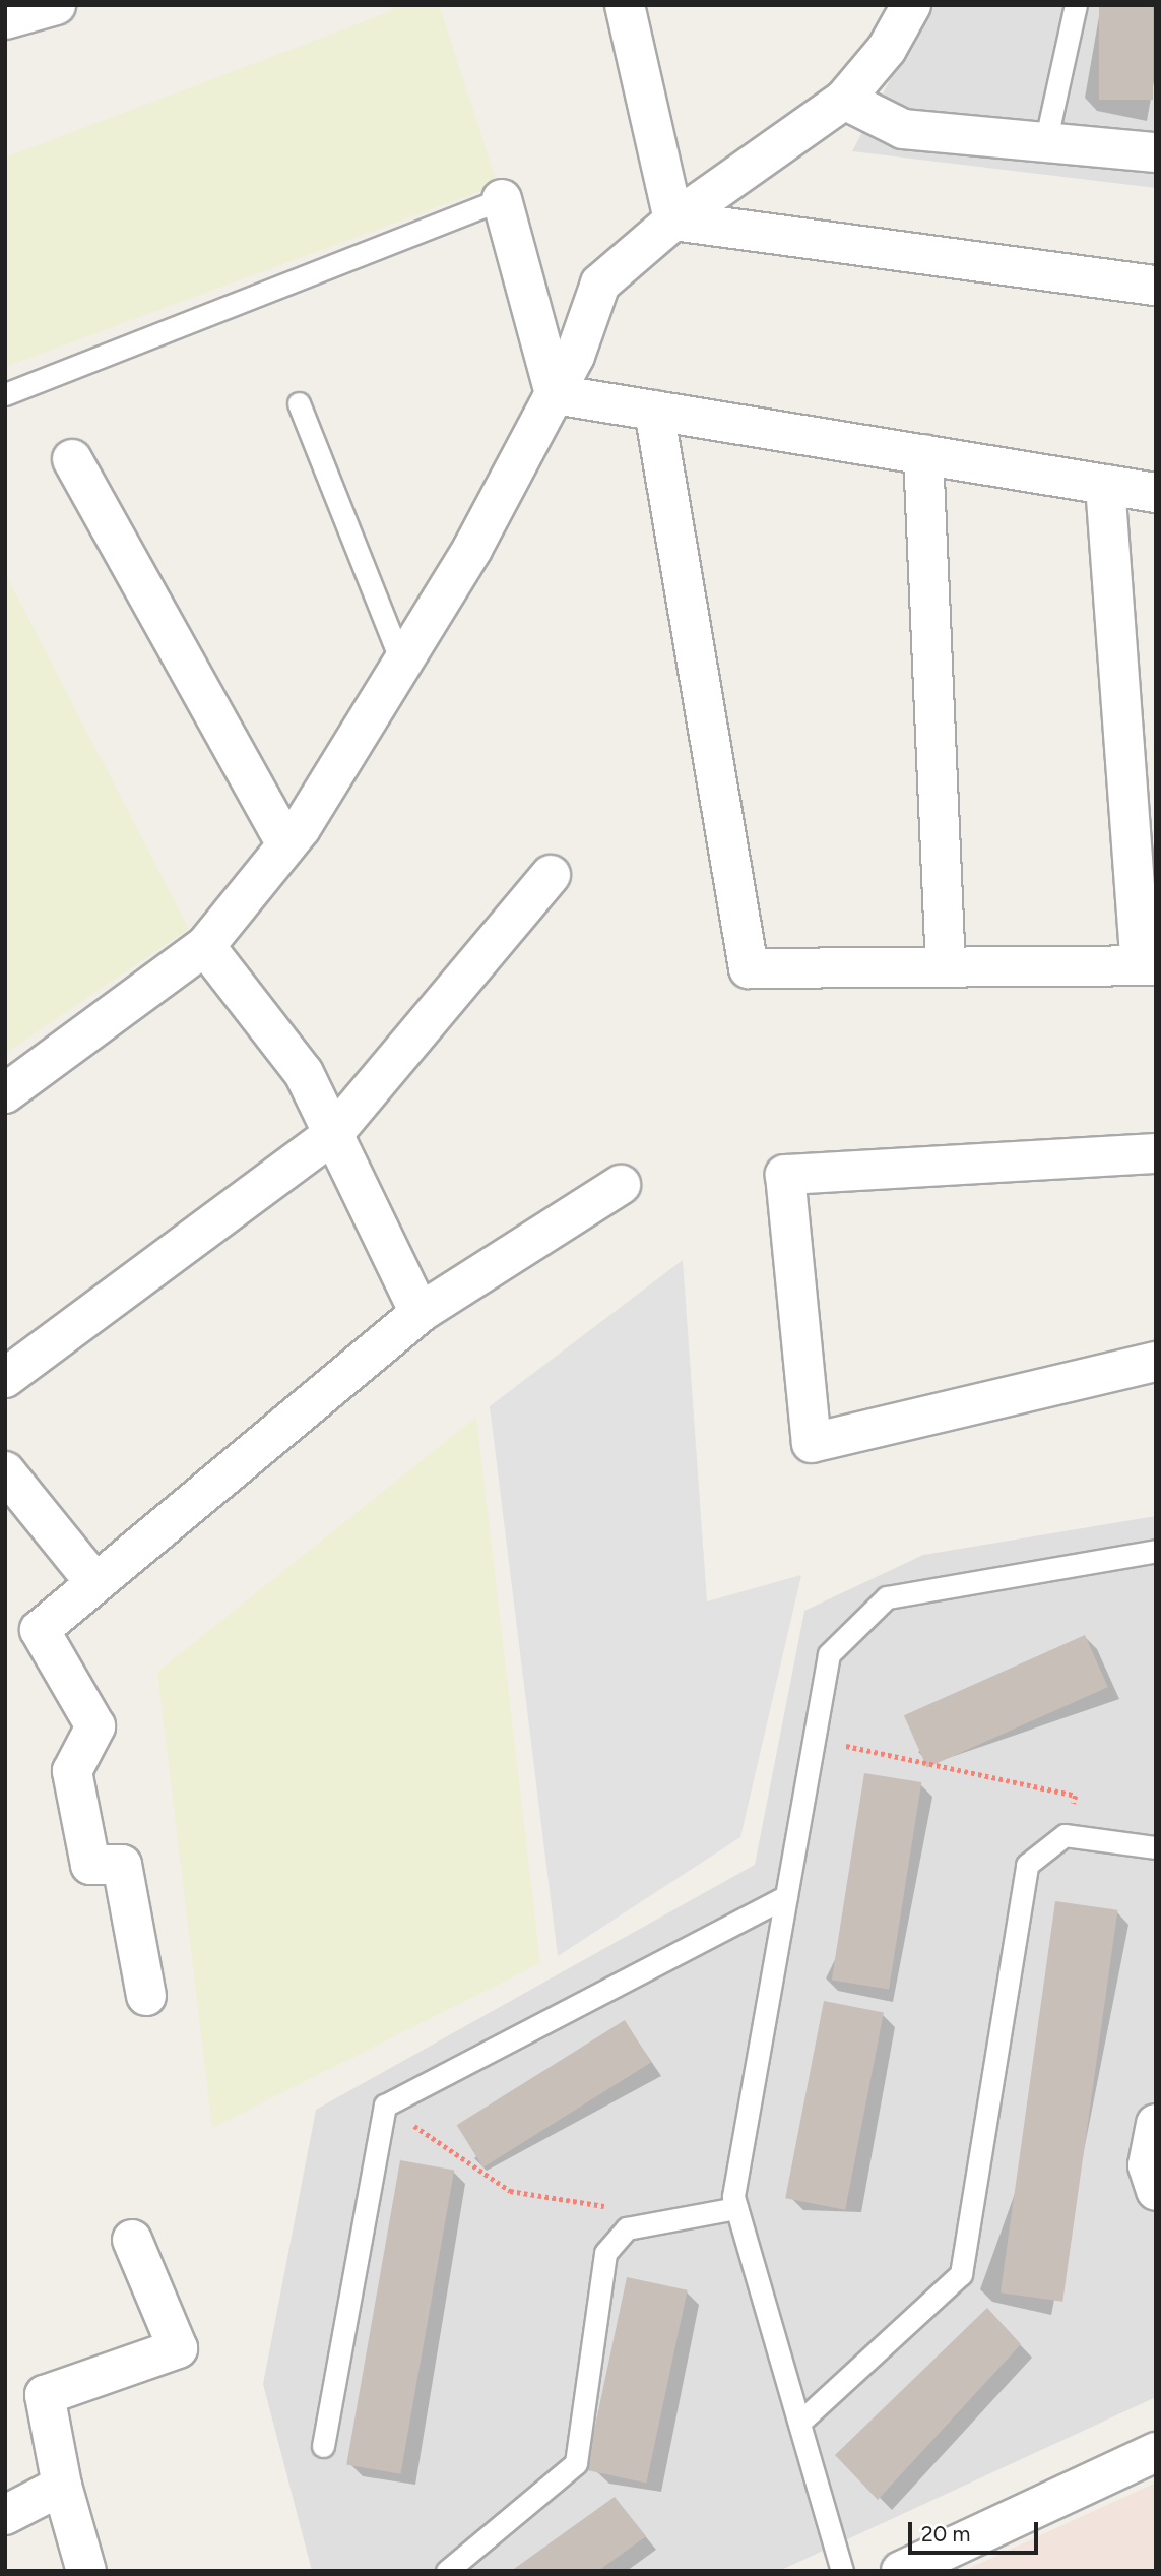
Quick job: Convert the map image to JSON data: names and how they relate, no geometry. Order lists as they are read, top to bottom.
{
  "scale_bar": "20 m"
}
